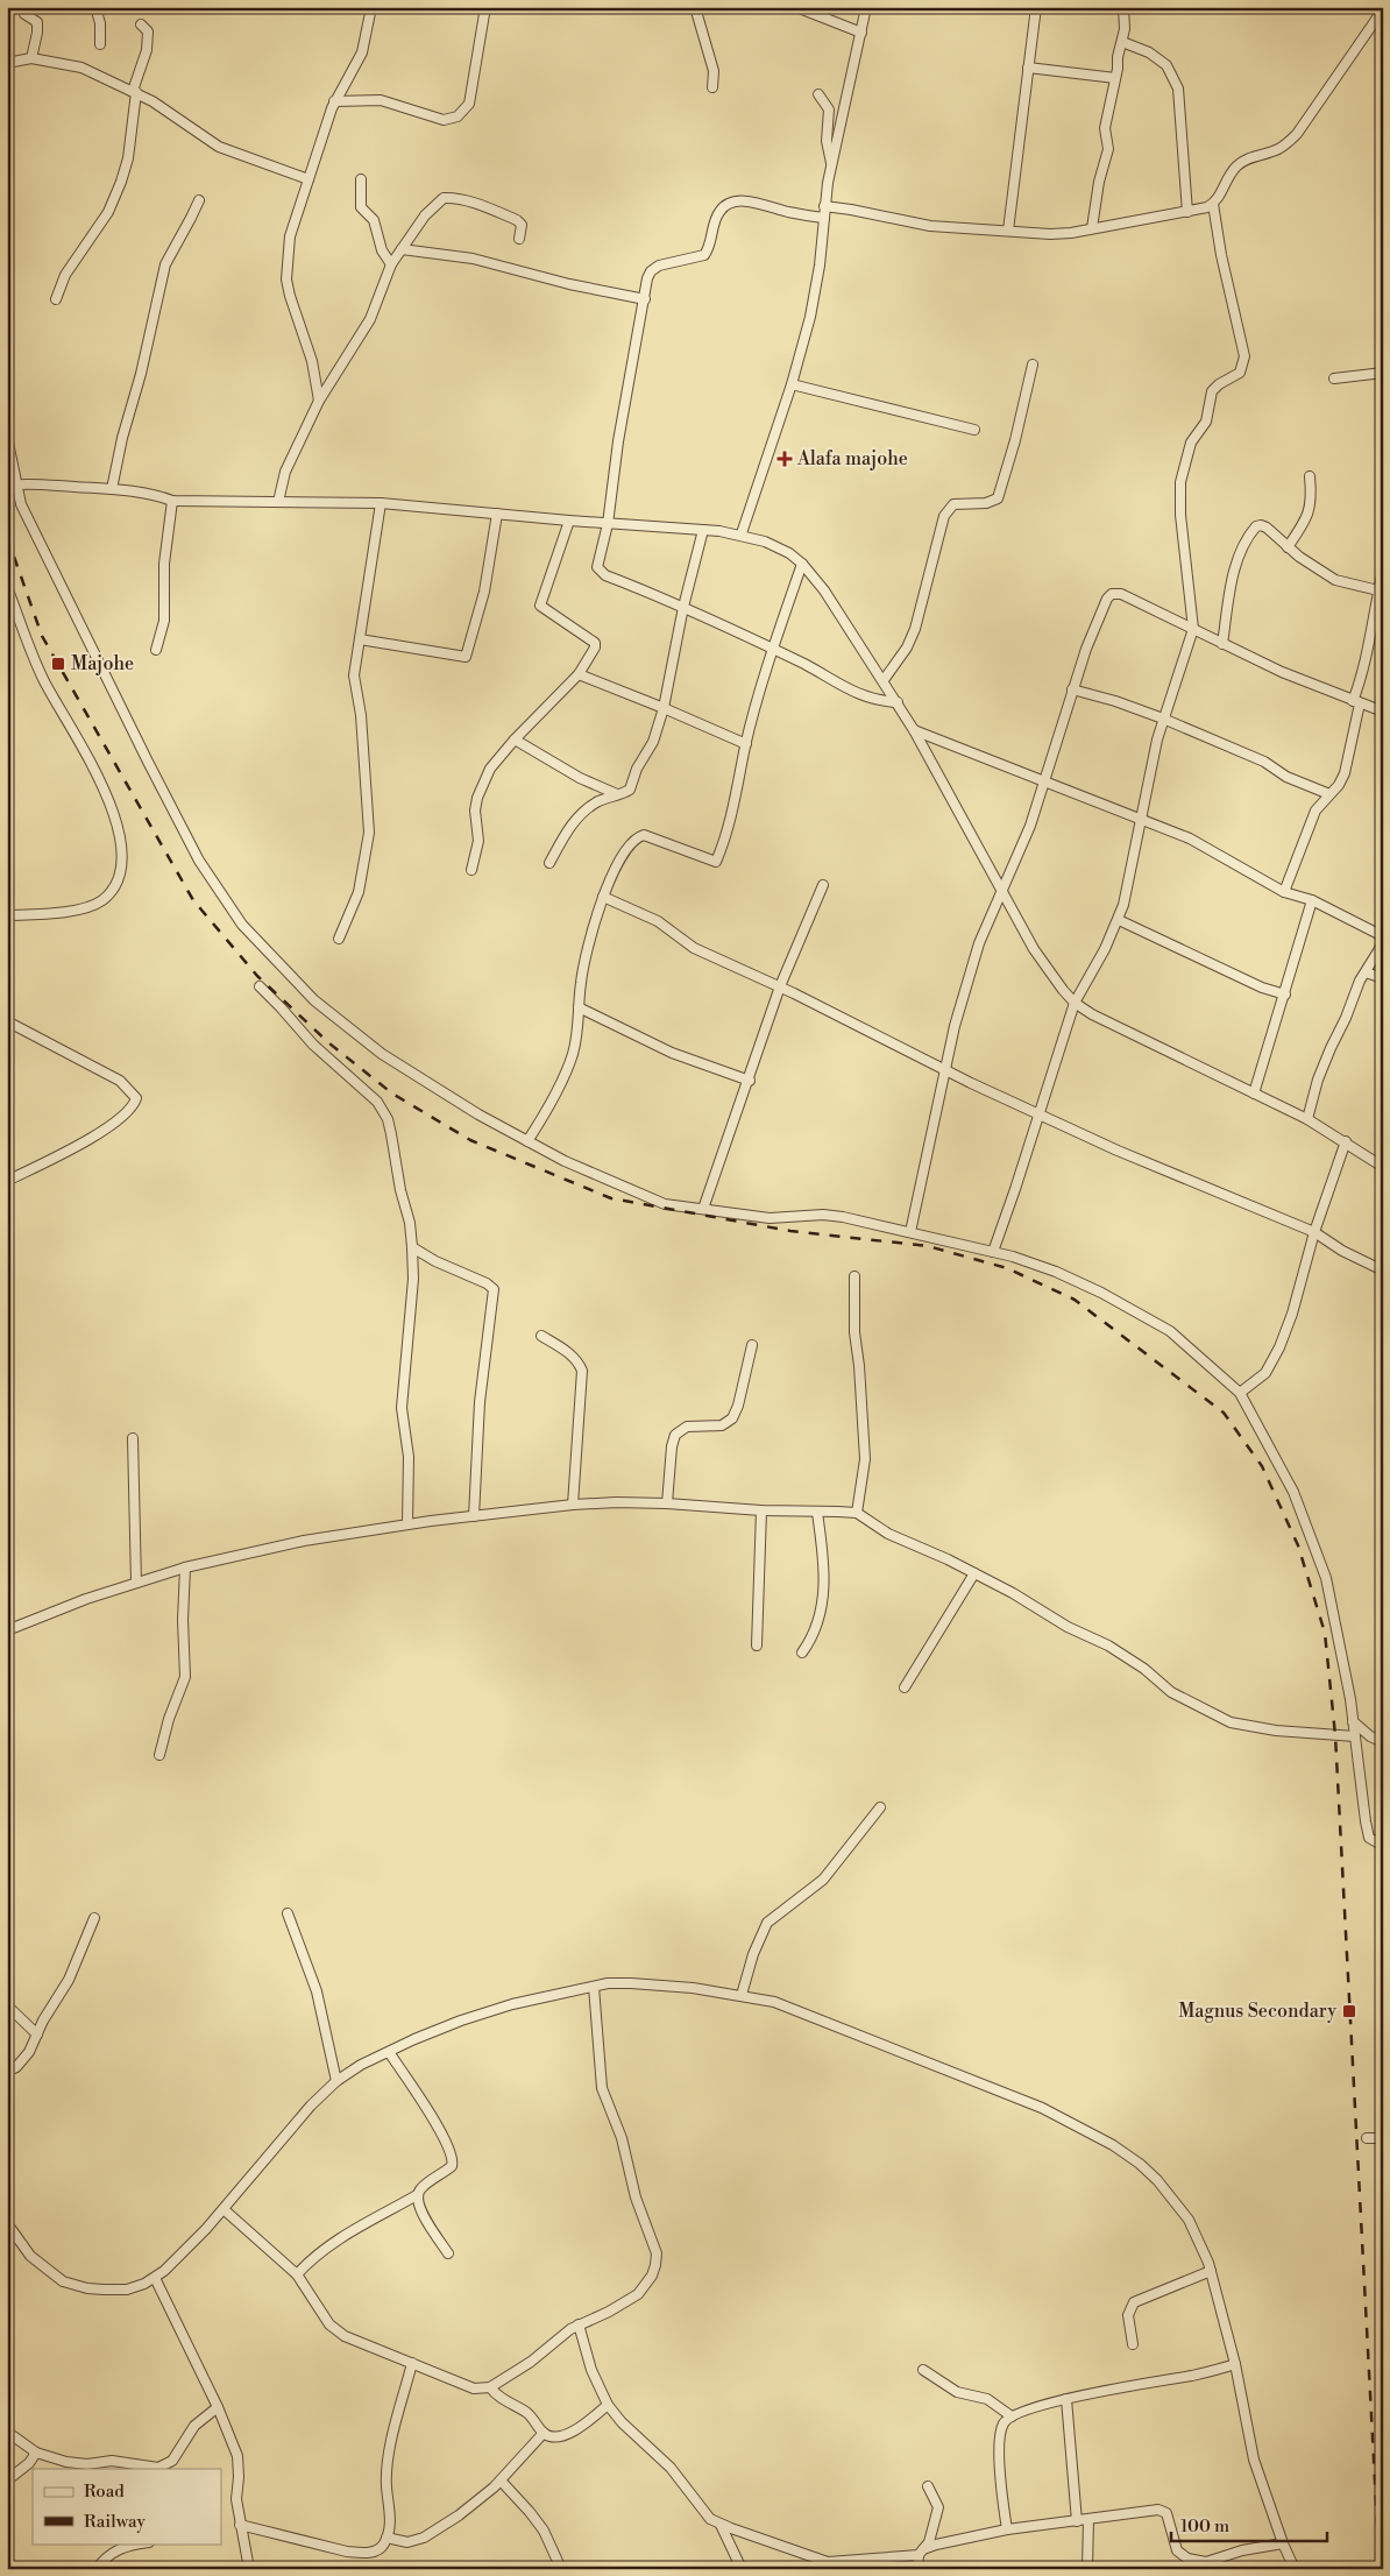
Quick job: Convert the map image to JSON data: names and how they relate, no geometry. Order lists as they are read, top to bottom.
{
  "places": {
    "health": ["Alafa majohe"],
    "transit": ["Majohe", "Magnus Secondary"]
  },
  "legend": ["Road", "Railway"],
  "scale_bar": "100 m"
}
